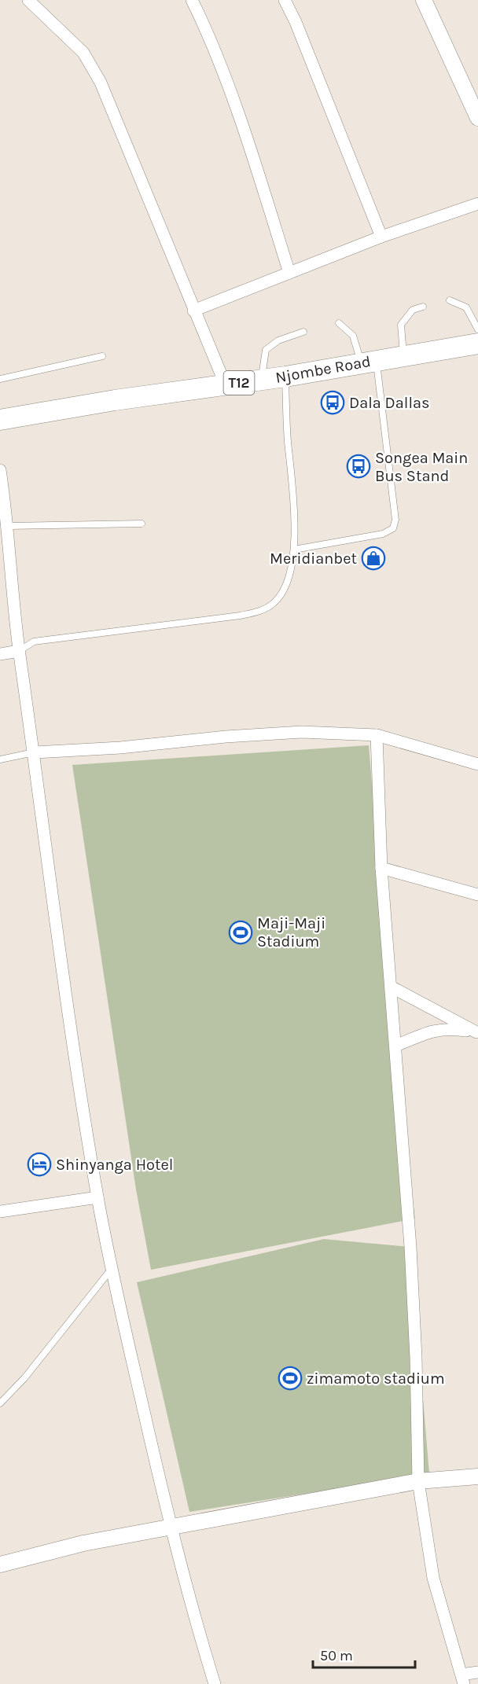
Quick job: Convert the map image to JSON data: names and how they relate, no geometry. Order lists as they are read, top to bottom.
{
  "streets": {
    "highway": ["Njombe Road", "T12"]
  },
  "places": {
    "bus stop": ["Dala Dallas", "Songea Main Bus Stand"],
    "shop": ["Meridianbet"],
    "sports": ["Maji-Maji Stadium", "zimamoto stadium"],
    "hotel": ["Shinyanga Hotel"]
  },
  "scale_bar": "50 m"
}
